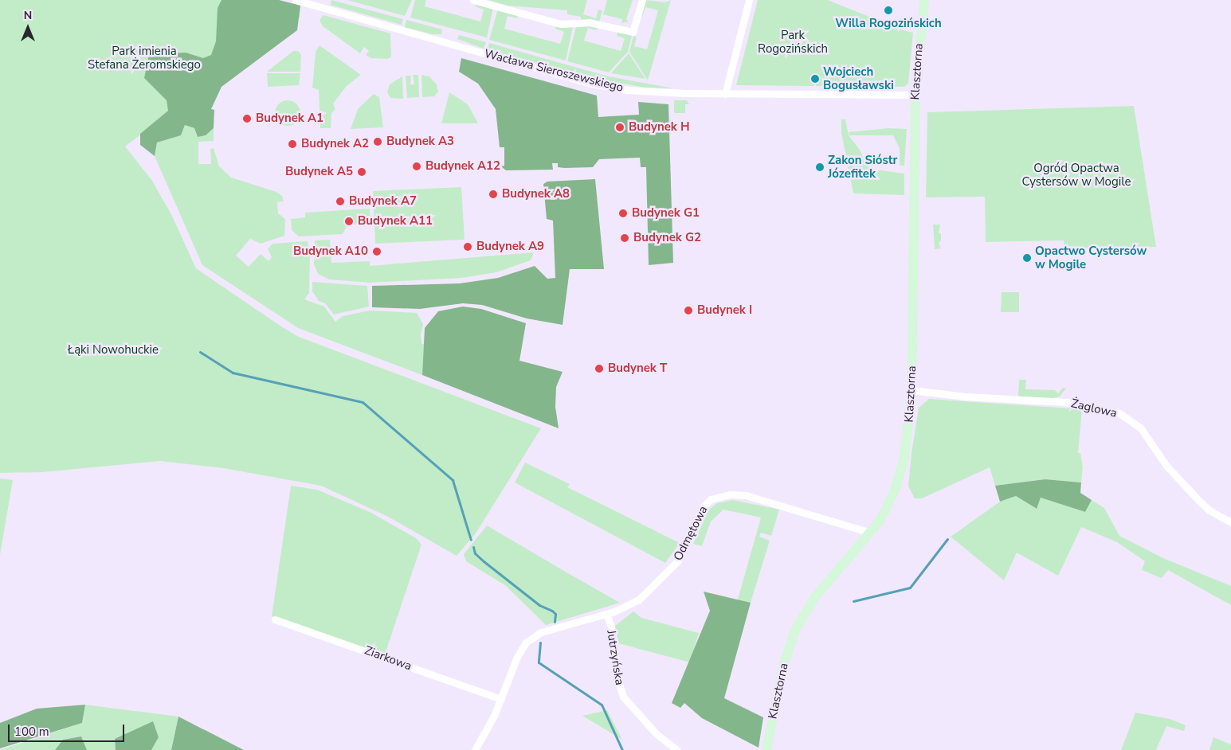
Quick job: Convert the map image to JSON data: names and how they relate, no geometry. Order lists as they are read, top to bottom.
{
  "streets": {
    "street": [
      "Wacława Sieroszewskiego",
      "Klasztorna",
      "Żaglowa",
      "Odmętowa",
      "Jutrzyńska",
      "Ziarkowa"
    ]
  },
  "crossings": [
    ["Wacława Sieroszewskiego", "Klasztorna"],
    ["Klasztorna", "Żaglowa"],
    ["Klasztorna", "Odmętowa"],
    ["Odmętowa", "Jutrzyńska"],
    ["Odmętowa", "Ziarkowa"]
  ],
  "parks": [
    "Park Rogozińskich",
    "Park imienia Stefana Żeromskiego",
    "Ogród Opactwa Cystersów w Mogile",
    "Łąki Nowohuckie"
  ],
  "places": [
    "Willa Rogozińskich",
    "Wojciech Bogusławski",
    "Budynek A1",
    "Budynek H",
    "Budynek A3",
    "Budynek A2",
    "Budynek A12",
    "Zakon Sióstr Józefitek",
    "Budynek A5",
    "Budynek A8",
    "Budynek A7",
    "Budynek G1",
    "Budynek A11",
    "Budynek G2",
    "Budynek A9",
    "Budynek A10",
    "Opactwo Cystersów w Mogile",
    "Budynek I",
    "Budynek T"
  ],
  "scale_bar": "100 m",
  "north": "top"
}
